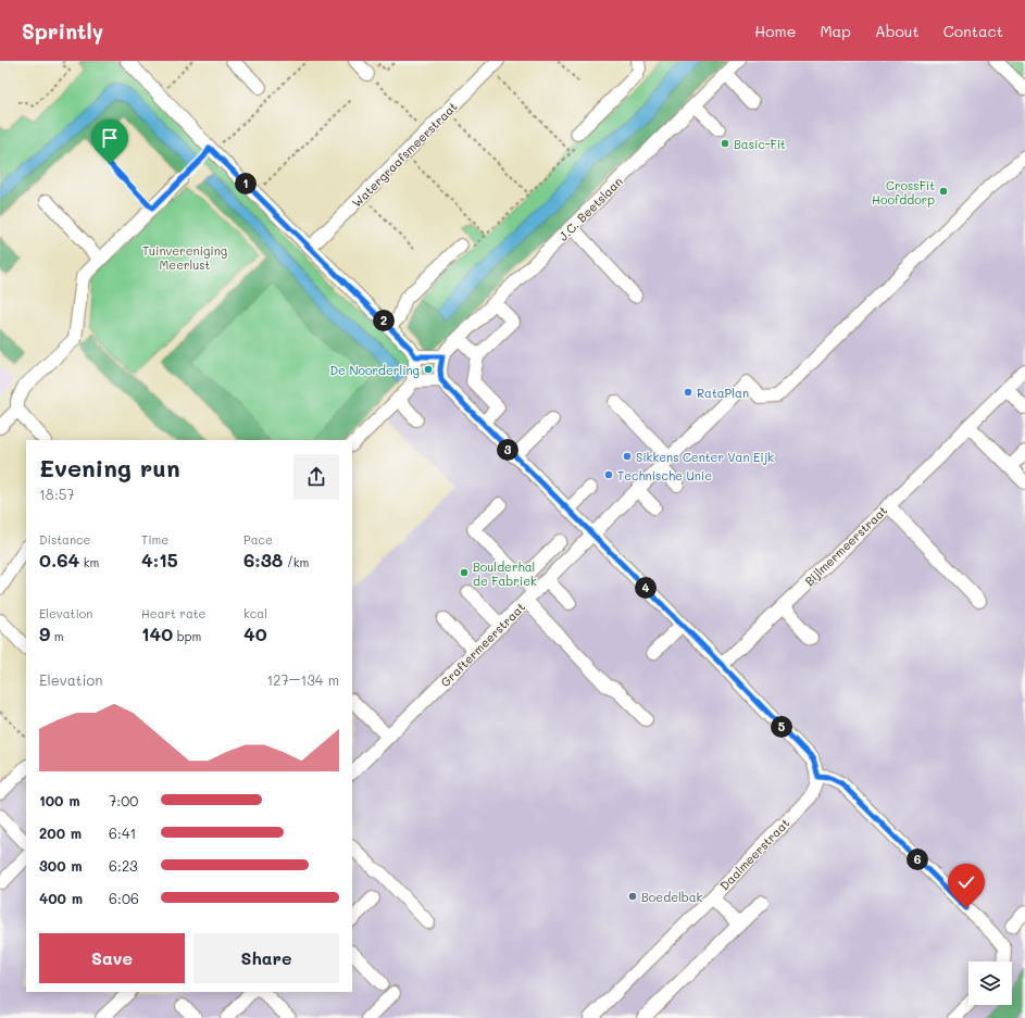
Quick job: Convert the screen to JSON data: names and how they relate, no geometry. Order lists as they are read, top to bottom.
{
  "streets": {
    "street": [
      "Watergraafsmeerstraat",
      "J.C. Beetslaan",
      "Bijlmermeerstraat",
      "Graftermeerstraat",
      "Daalmeerstraat"
    ]
  },
  "parks": ["Tuinvereniging Meerlust"],
  "places": [
    "Basic-Fit",
    "CrossFit Hoofddorp",
    "De Noorderling",
    "RataPlan",
    "Sikkens Center Van Eijk",
    "Technische Unie",
    "Boulderhal de Fabriek",
    "Boedelbak"
  ],
  "page": {
    "header": "Sprintly",
    "nav": [
      "Home",
      "Map",
      "About",
      "Contact"
    ],
    "pins": [
      "1",
      "2",
      "3",
      "4",
      "5",
      "6"
    ],
    "heading": ["Evening run", "18:57"],
    "stats": [
      ["Distance", "0.64 km"],
      ["Time", "4:15"],
      ["Pace", "6:38 /km"],
      ["Elevation", "9 m"],
      ["Heart rate", "140 bpm"],
      ["kcal", "40"]
    ],
    "chart": ["Elevation", "127–134 m"],
    "list": [
      {
        "name": "100 m",
        "note": "7:00"
      },
      {
        "name": "200 m",
        "note": "6:41"
      },
      {
        "name": "300 m",
        "note": "6:23"
      },
      {
        "name": "400 m",
        "note": "6:06"
      }
    ],
    "buttons": ["Save", "Share"]
  }
}
